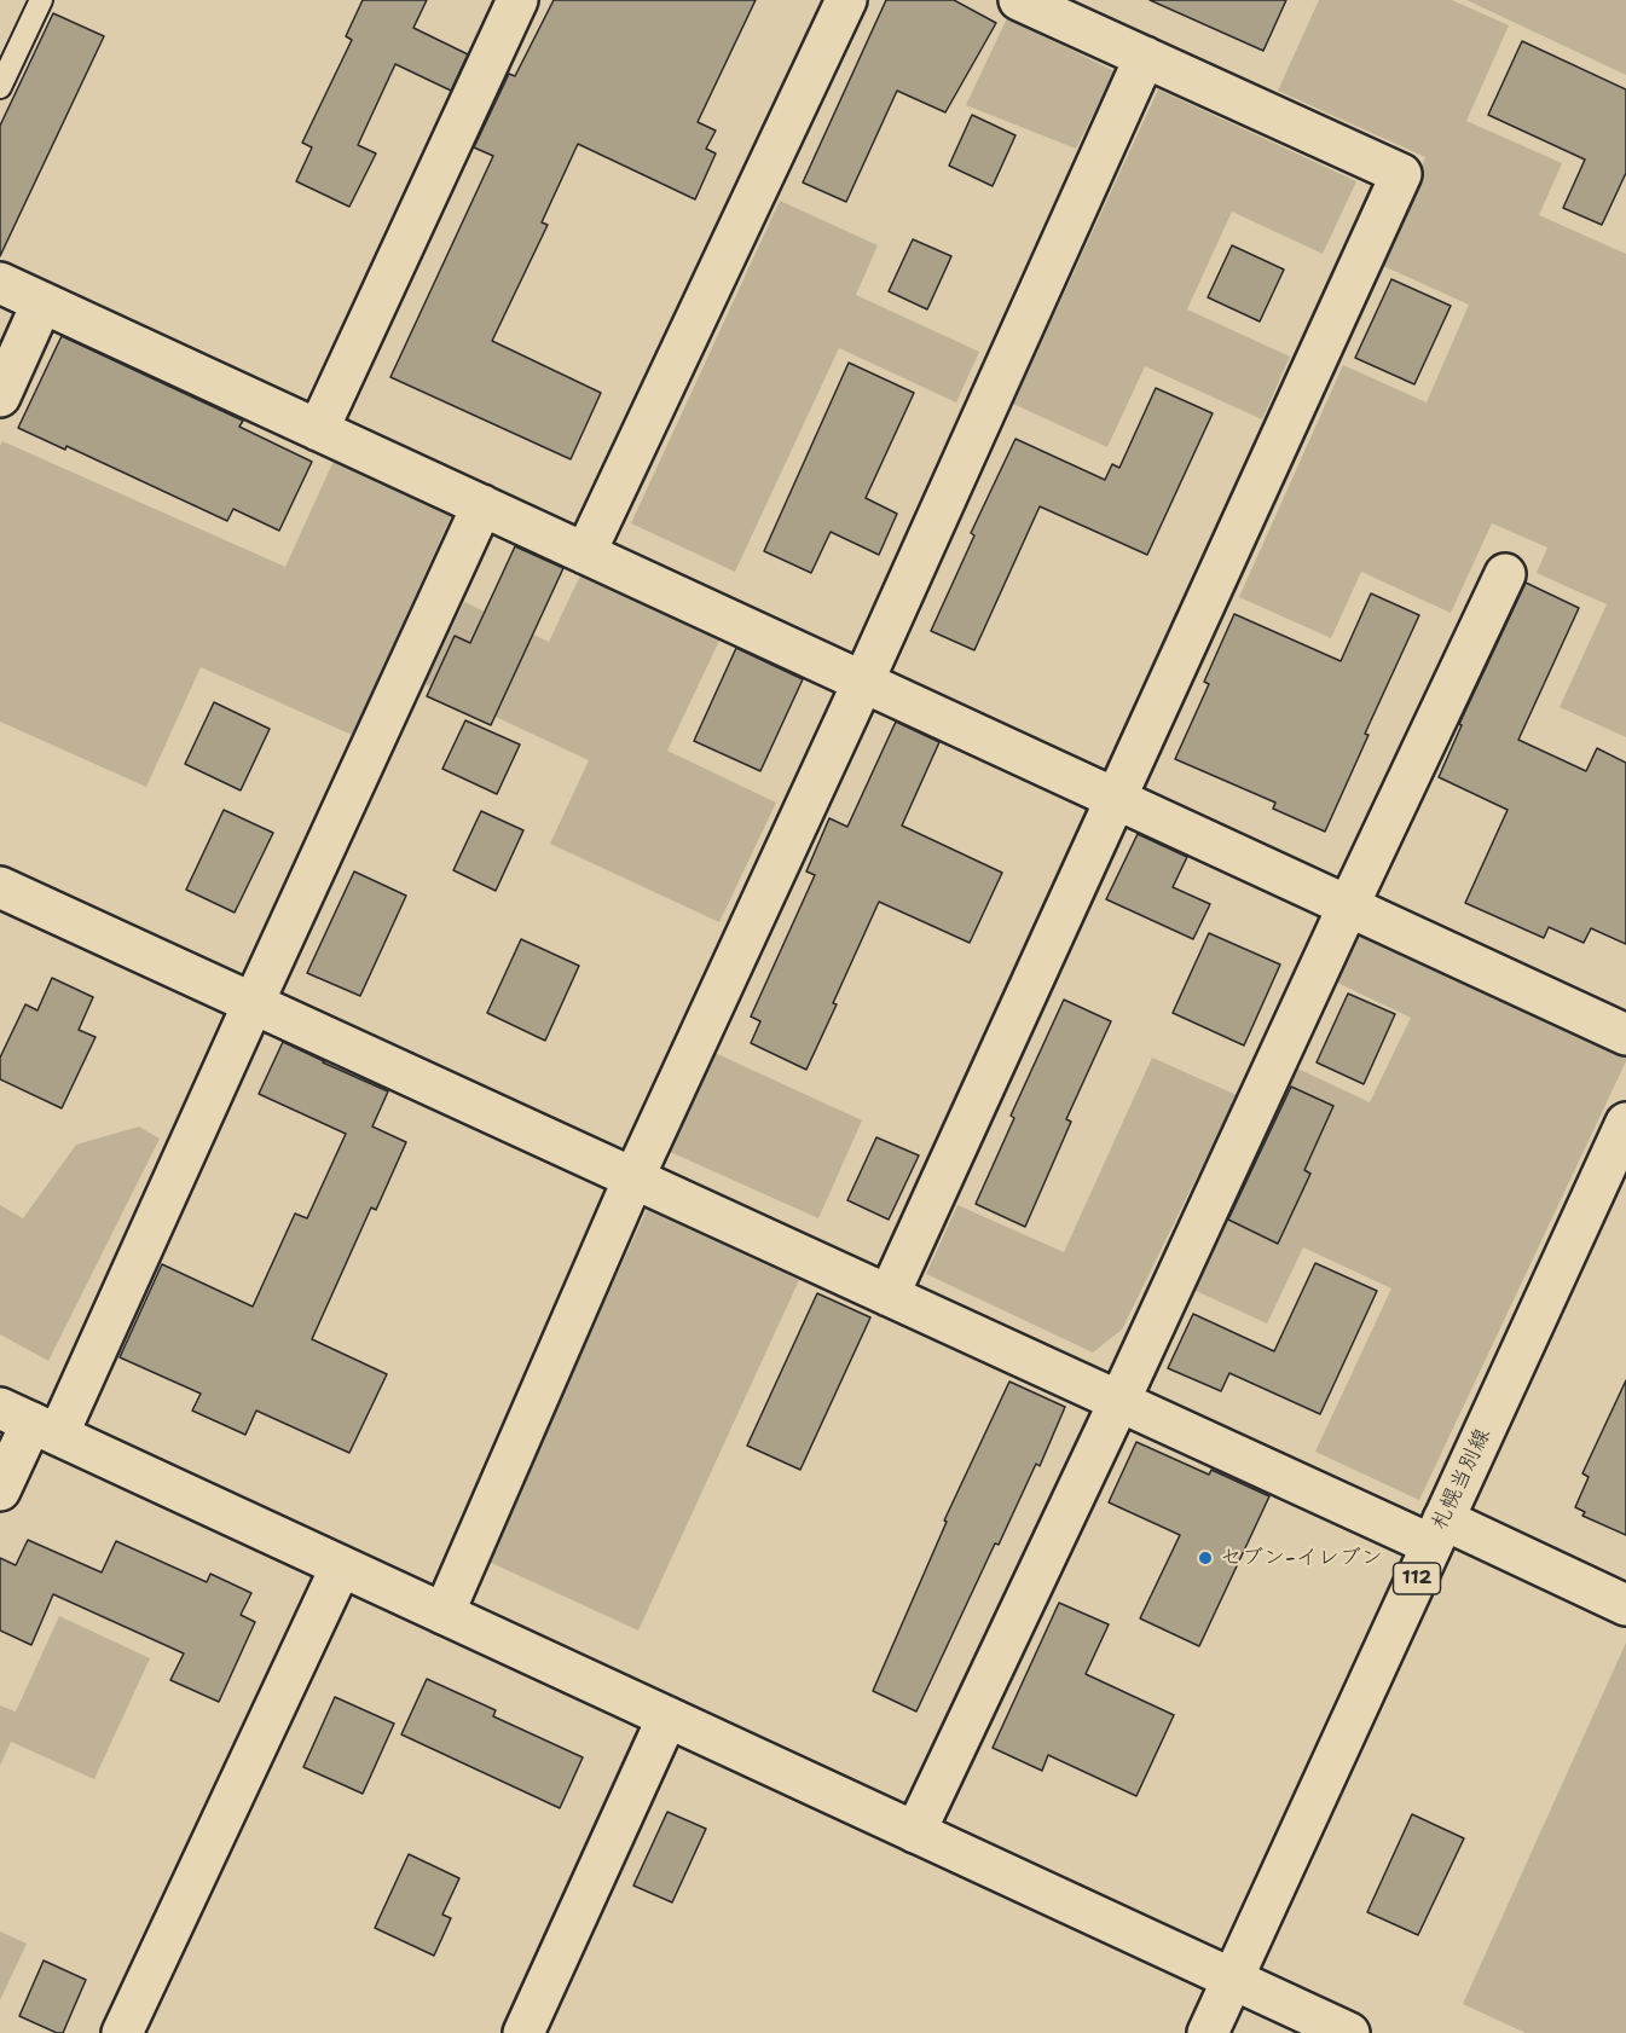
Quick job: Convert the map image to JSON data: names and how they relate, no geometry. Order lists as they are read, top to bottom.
{
  "streets": {
    "street": ["札幌当別線", "112"]
  },
  "places": ["セブン-イレブン"]
}
